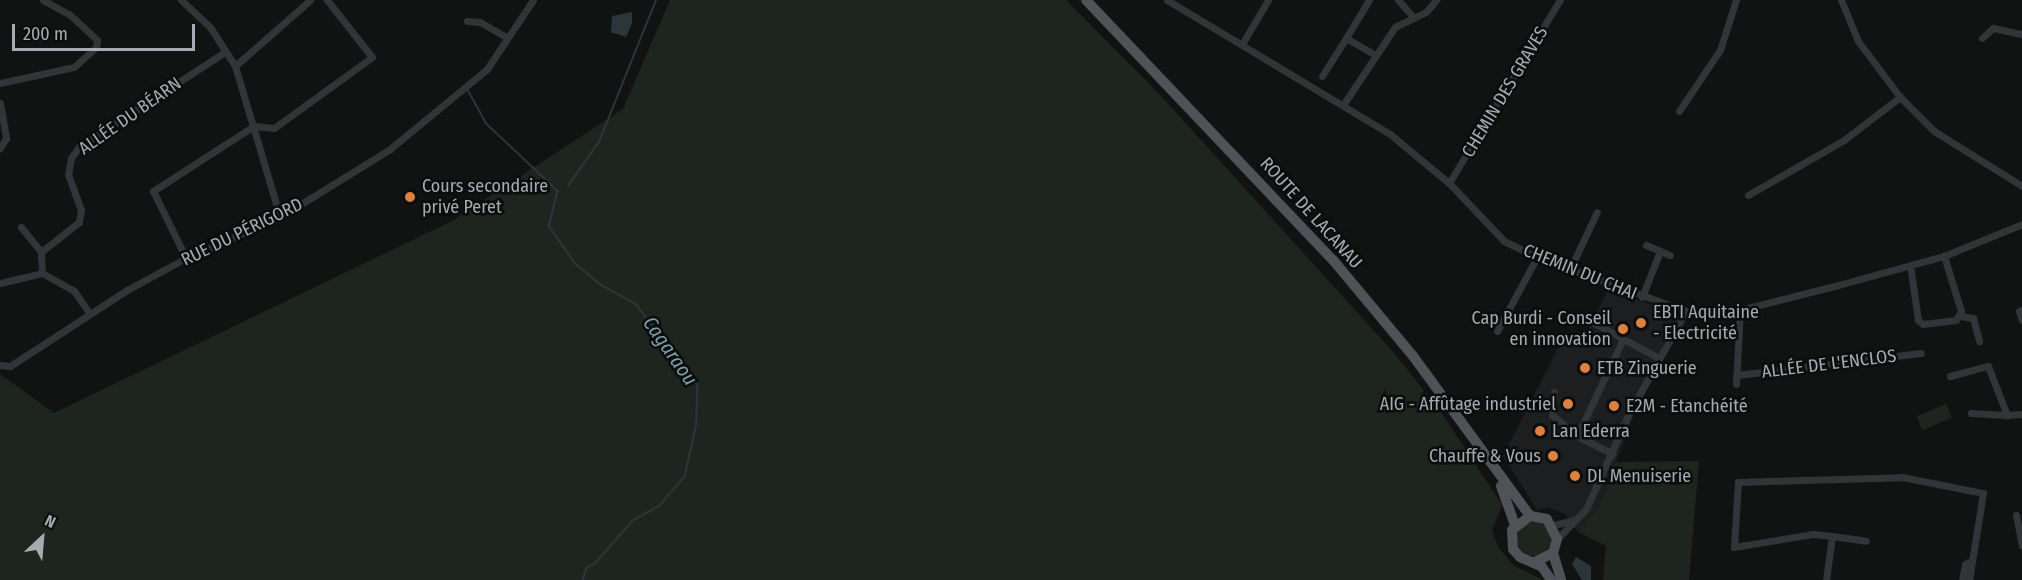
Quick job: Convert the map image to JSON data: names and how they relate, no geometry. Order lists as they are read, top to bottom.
{
  "streets": {
    "main road": ["ROUTE DE LACANAU"],
    "street": [
      "CHEMIN DES GRAVES",
      "ALLÉE DU BÉARN",
      "RUE DU PÉRIGORD",
      "CHEMIN DU CHAI",
      "ALLÉE DE L'ENCLOS"
    ]
  },
  "crossings": [
    ["CHEMIN DES GRAVES", "CHEMIN DU CHAI"]
  ],
  "water": ["Cagaraou"],
  "places": [
    "Cours secondaire privé Peret",
    "EBTI Aquitaine - Electricité",
    "Cap Burdi - Conseil en innovation",
    "ETB Zinguerie",
    "AIG - Affûtage industriel",
    "E2M - Etanchéité",
    "Lan Ederra",
    "Chauffe & Vous",
    "DL Menuiserie"
  ],
  "scale_bar": "200 m",
  "north": "top right"
}
